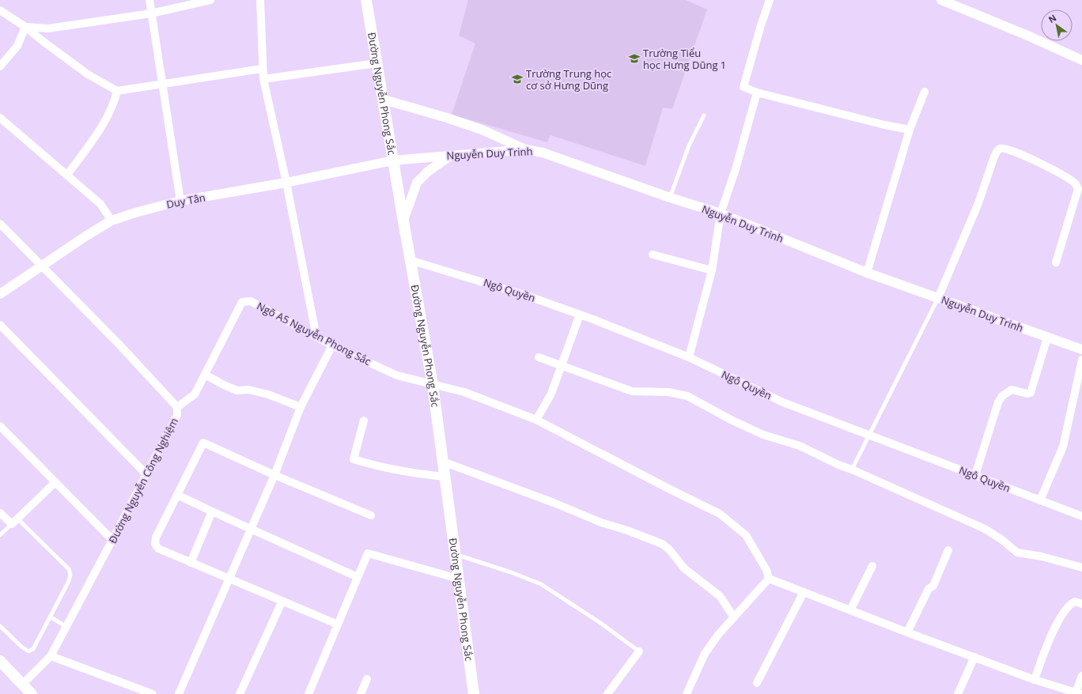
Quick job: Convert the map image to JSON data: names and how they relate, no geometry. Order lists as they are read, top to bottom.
{
  "streets": {
    "main road": ["Đường Nguyễn Phong Sắc"],
    "street": [
      "Nguyễn Duy Trinh",
      "Duy Tân",
      "Ngô Quyền",
      "Ngõ A5 Nguyễn Phong Sắc",
      "Đường Nguyễn Công Nghiệm"
    ]
  },
  "crossings": [
    ["Đường Nguyễn Phong Sắc", "Nguyễn Duy Trinh"],
    ["Đường Nguyễn Phong Sắc", "Duy Tân"],
    ["Đường Nguyễn Phong Sắc", "Ngô Quyền"],
    ["Đường Nguyễn Phong Sắc", "Ngõ A5 Nguyễn Phong Sắc"],
    ["Nguyễn Duy Trinh", "Duy Tân"],
    ["Duy Tân", "Đường Nguyễn Công Nghiệm"],
    ["Ngõ A5 Nguyễn Phong Sắc", "Đường Nguyễn Công Nghiệm"]
  ],
  "places": {
    "school or university": ["Trường Tiểu học Hưng Dũng 1", "Trường Trung học cơ sở Hưng Dũng"]
  },
  "north": "top left"
}
